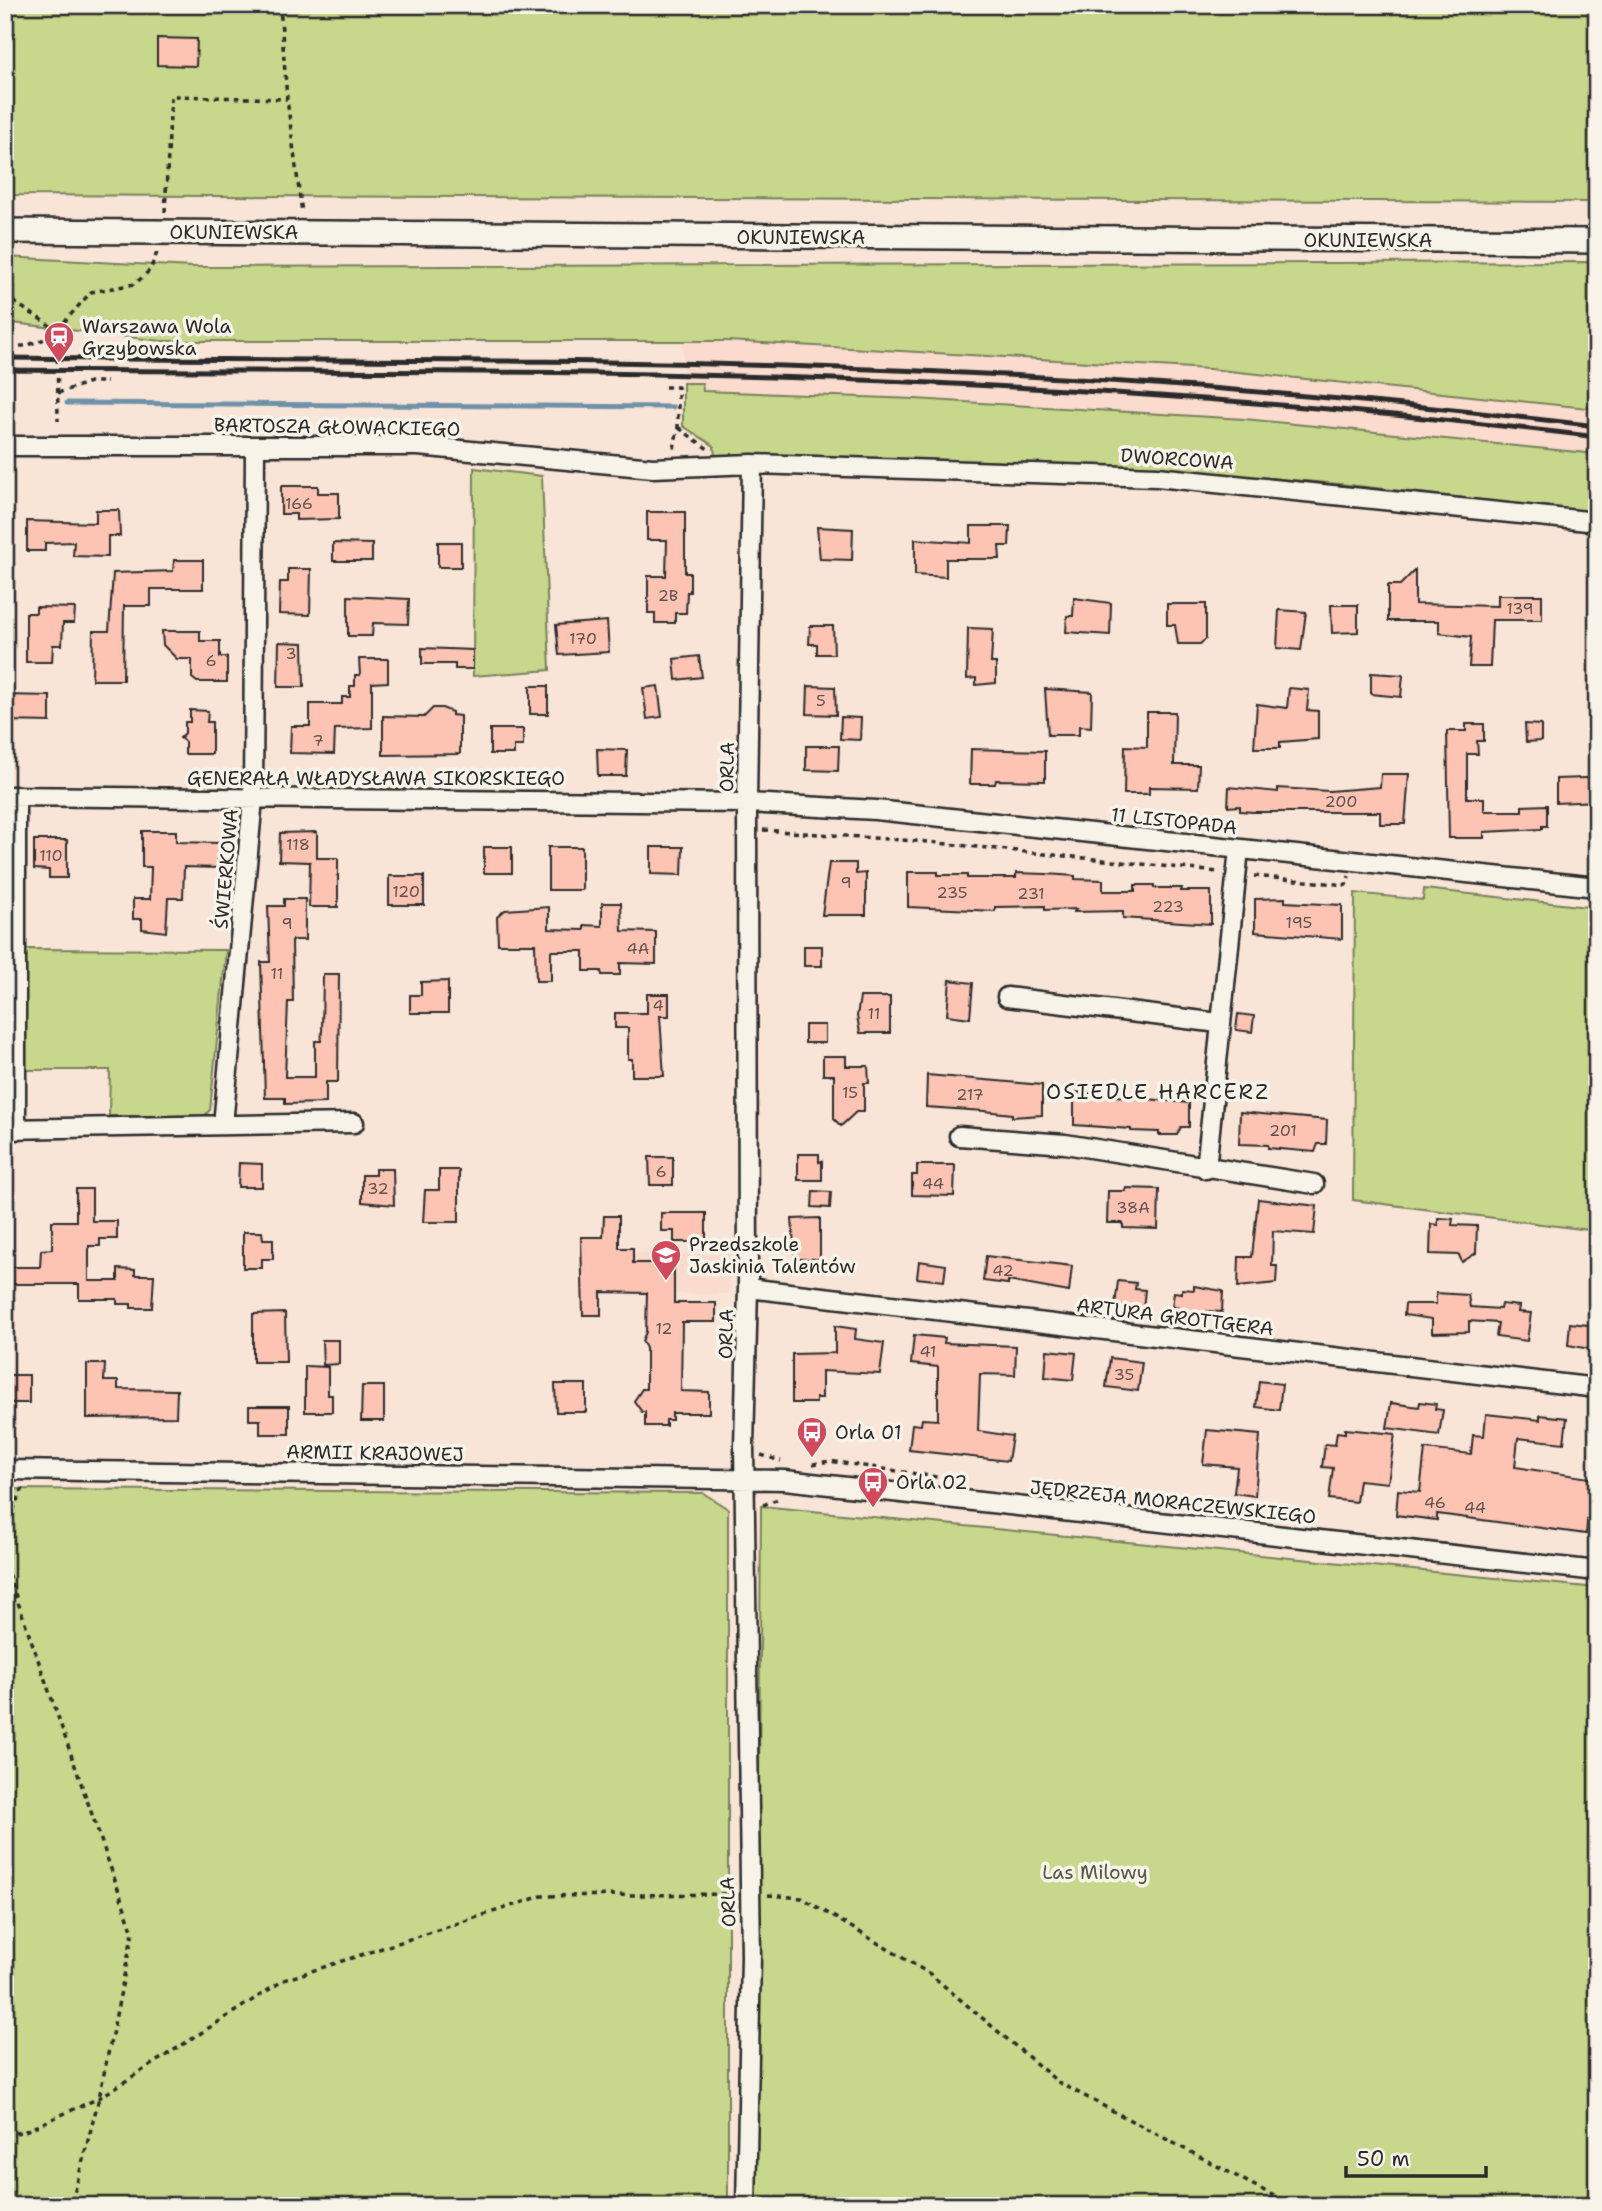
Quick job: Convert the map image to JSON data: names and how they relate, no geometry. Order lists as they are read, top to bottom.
{
  "streets": {
    "main road": ["OKUNIEWSKA"],
    "street": [
      "BARTOSZA GŁOWACKIEGO",
      "DWORCOWA",
      "ORLA",
      "GENERAŁA WŁADYSŁAWA SIKORSKIEGO",
      "11 LISTOPADA",
      "ŚWIERKOWA",
      "ARTURA GROTTGERA",
      "ARMII KRAJOWEJ",
      "JĘDRZEJA MORACZEWSKIEGO"
    ]
  },
  "crossings": [
    ["BARTOSZA GŁOWACKIEGO", "DWORCOWA"],
    ["BARTOSZA GŁOWACKIEGO", "ORLA"],
    ["BARTOSZA GŁOWACKIEGO", "ŚWIERKOWA"],
    ["DWORCOWA", "ORLA"],
    ["ORLA", "GENERAŁA WŁADYSŁAWA SIKORSKIEGO"],
    ["ORLA", "11 LISTOPADA"],
    ["ORLA", "ARTURA GROTTGERA"],
    ["ORLA", "ARMII KRAJOWEJ"],
    ["ORLA", "JĘDRZEJA MORACZEWSKIEGO"],
    ["GENERAŁA WŁADYSŁAWA SIKORSKIEGO", "11 LISTOPADA"],
    ["GENERAŁA WŁADYSŁAWA SIKORSKIEGO", "ŚWIERKOWA"],
    ["ARMII KRAJOWEJ", "JĘDRZEJA MORACZEWSKIEGO"]
  ],
  "districts": ["OSIEDLE HARCERZ"],
  "parks": ["Las Milowy"],
  "places": {
    "station": ["Warszawa Wola Grzybowska"],
    "school or university": ["Przedszkole Jaskinia Talentów"],
    "bus stop": ["Orla 01", "Orla 02"]
  },
  "house_numbers": [
    "166",
    "2B",
    "139",
    "170",
    "3",
    "6",
    "5",
    "7",
    "200",
    "118",
    "110",
    "9",
    "120",
    "235",
    "231",
    "223",
    "195",
    "9",
    "4A",
    "11",
    "4",
    "11",
    "15",
    "217",
    "201",
    "6",
    "44",
    "32",
    "38A",
    "42",
    "12",
    "41",
    "35",
    "46",
    "44"
  ],
  "scale_bar": "50 m"
}
